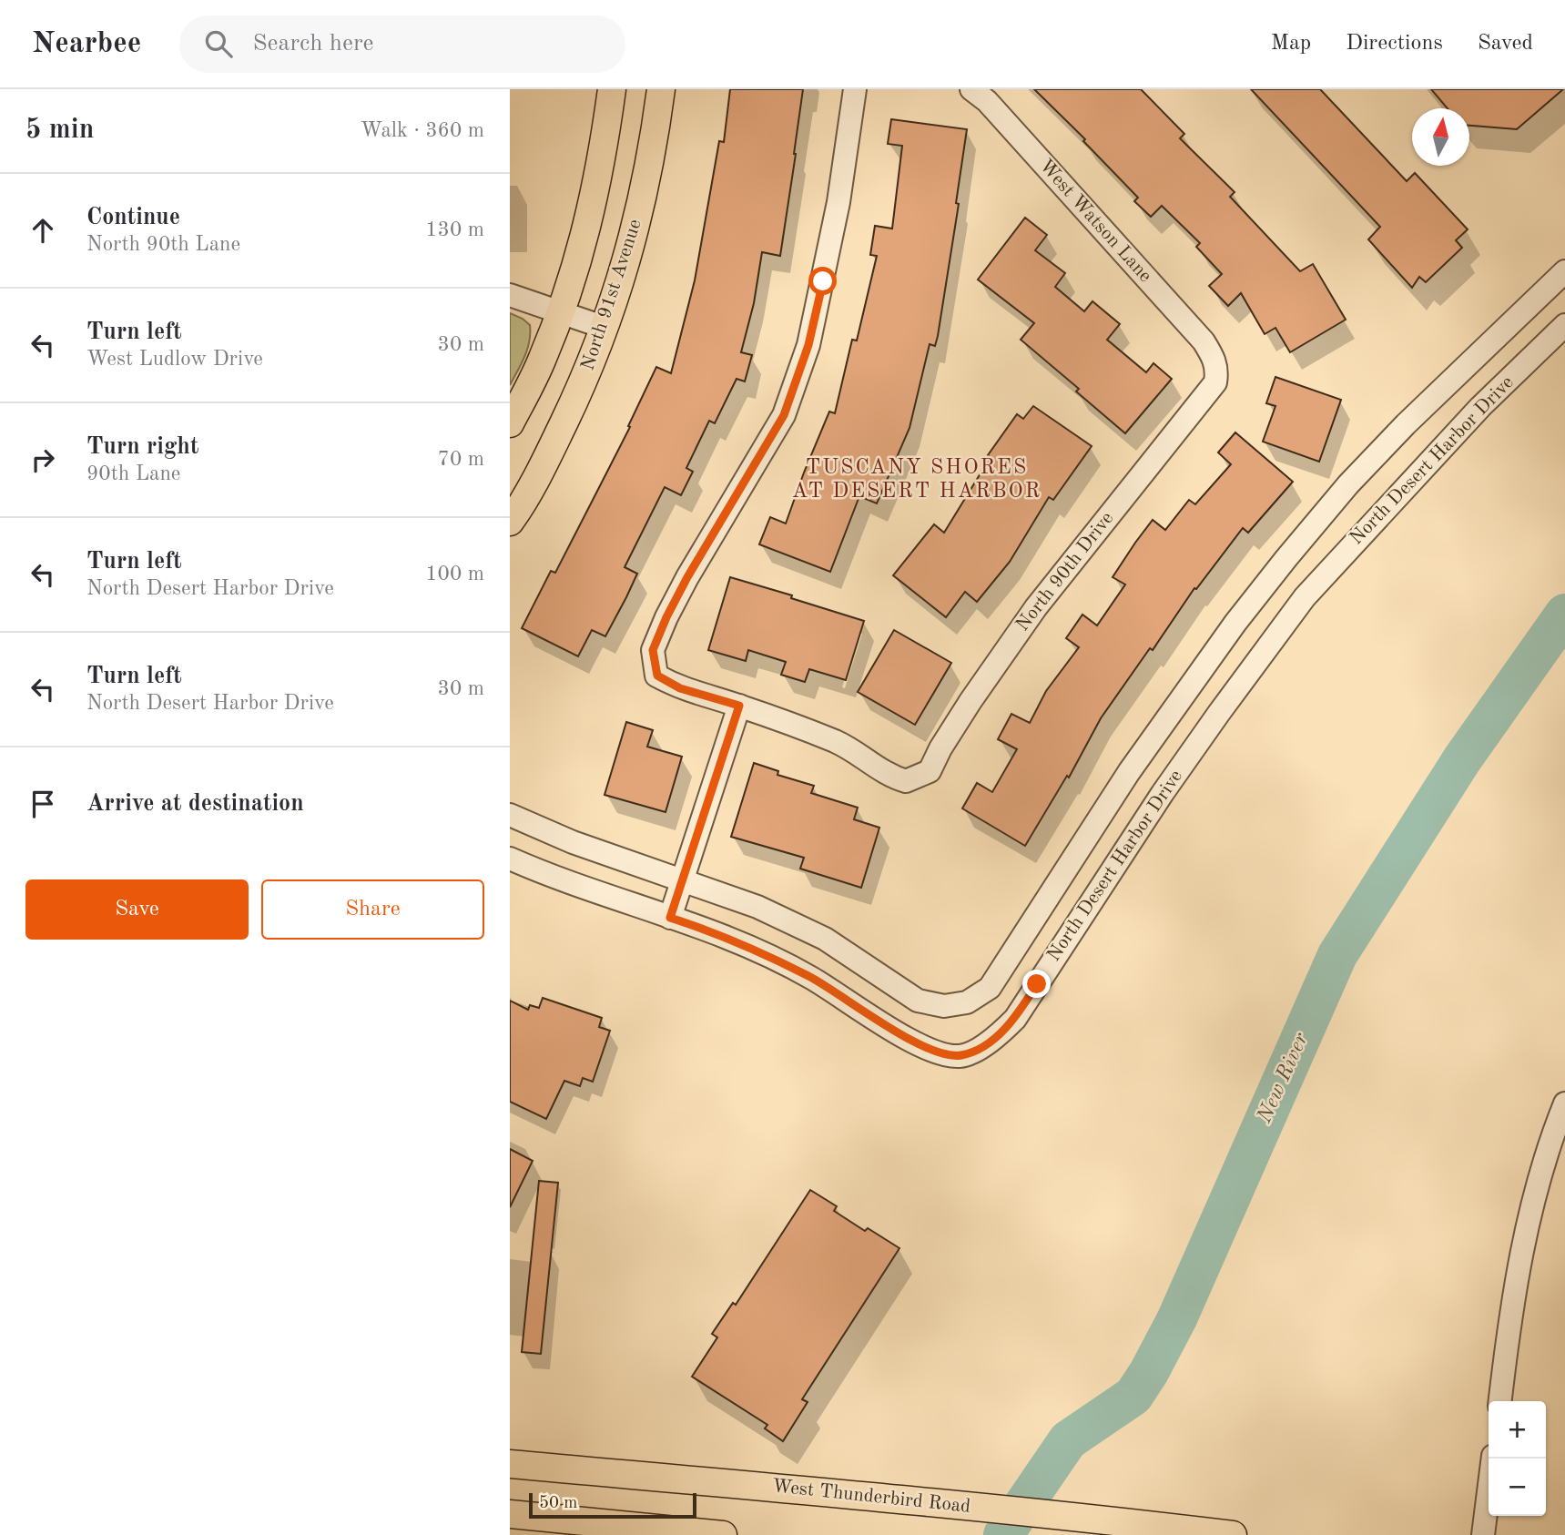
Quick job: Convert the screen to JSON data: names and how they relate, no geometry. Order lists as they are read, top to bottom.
{
  "streets": {
    "main road": ["North 91st Avenue", "West Thunderbird Road"],
    "street": ["West Watson Lane", "North Desert Harbor Drive", "North 90th Drive"]
  },
  "crossings": [
    ["West Watson Lane", "North 90th Drive"]
  ],
  "districts": ["TUSCANY SHORES AT DESERT HARBOR"],
  "water": ["New River"],
  "scale_bar": "50 m",
  "north": "top",
  "page": {
    "header": "Nearbee",
    "search": "Search here",
    "nav": ["Map", "Directions", "Saved"],
    "heading": ["5 min", "Walk · 360 m"],
    "list": [
      ["Continue", "North 90th Lane", "130 m"],
      ["Turn left", "West Ludlow Drive", "30 m"],
      ["Turn right", "90th Lane", "70 m"],
      ["Turn left", "North Desert Harbor Drive", "100 m"],
      ["Turn left", "North Desert Harbor Drive", "30 m"],
      "Arrive at destination"
    ],
    "buttons": ["Save", "Share"],
    "map_buttons": ["+", "−"],
    "scale": "50 m"
  }
}
